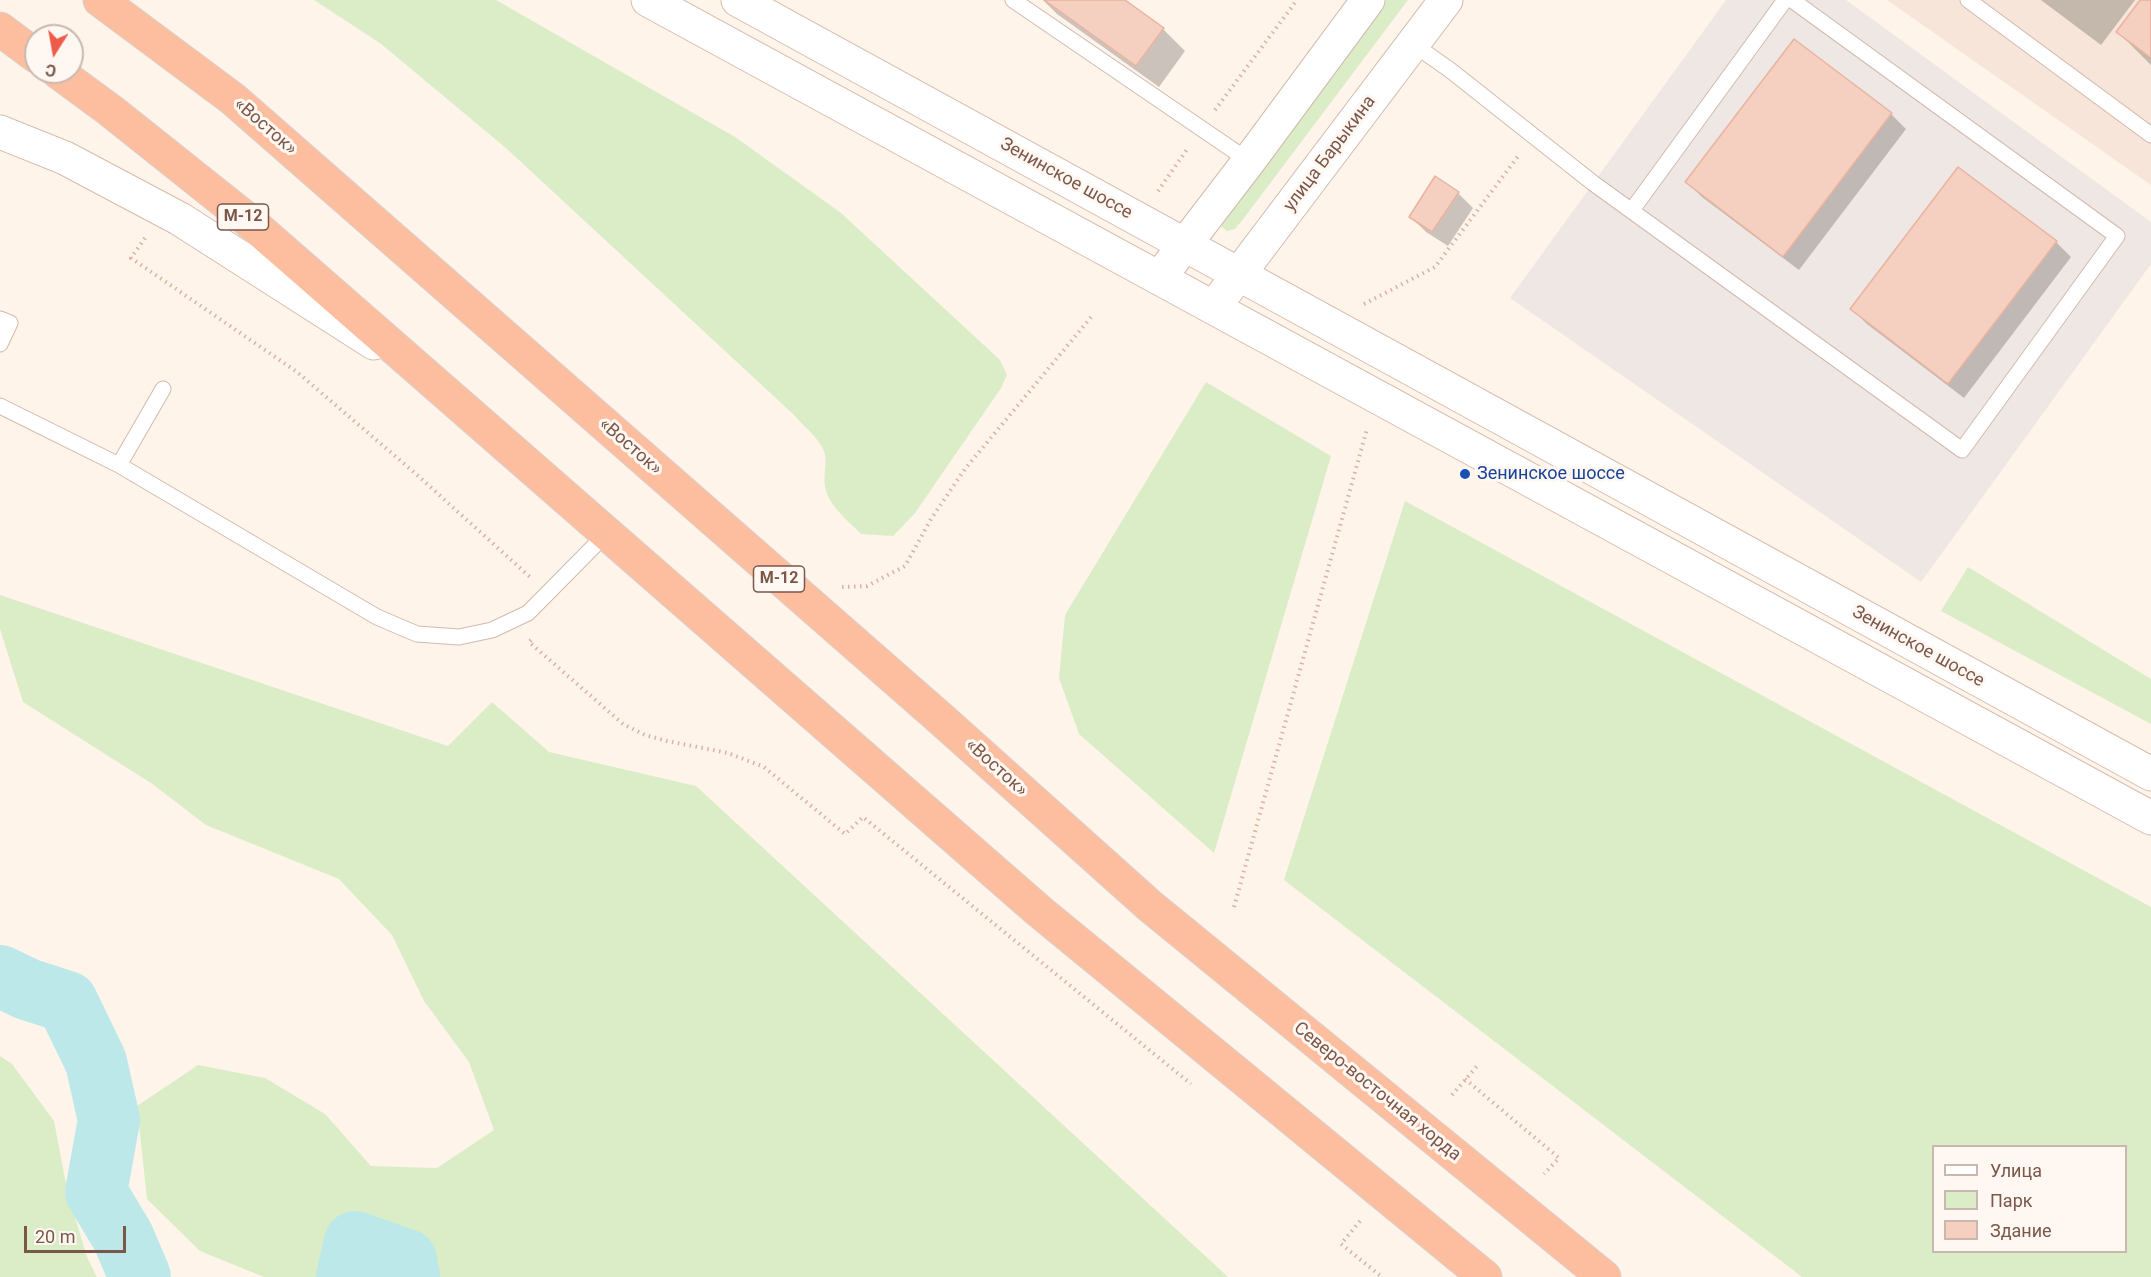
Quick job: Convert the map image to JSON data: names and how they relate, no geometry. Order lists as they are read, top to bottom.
{
  "streets": {
    "highway": ["«Восток»", "М-12", "Северо-восточная хорда"],
    "main road": ["улица Барыкина", "Зенинское шоссе"]
  },
  "crossings": [
    ["«Восток»", "Северо-восточная хорда"],
    ["улица Барыкина", "Зенинское шоссе"]
  ],
  "places": ["Зенинское шоссе"],
  "legend": ["Улица", "Парк", "Здание"],
  "scale_bar": "20 m",
  "north": "bottom"
}
